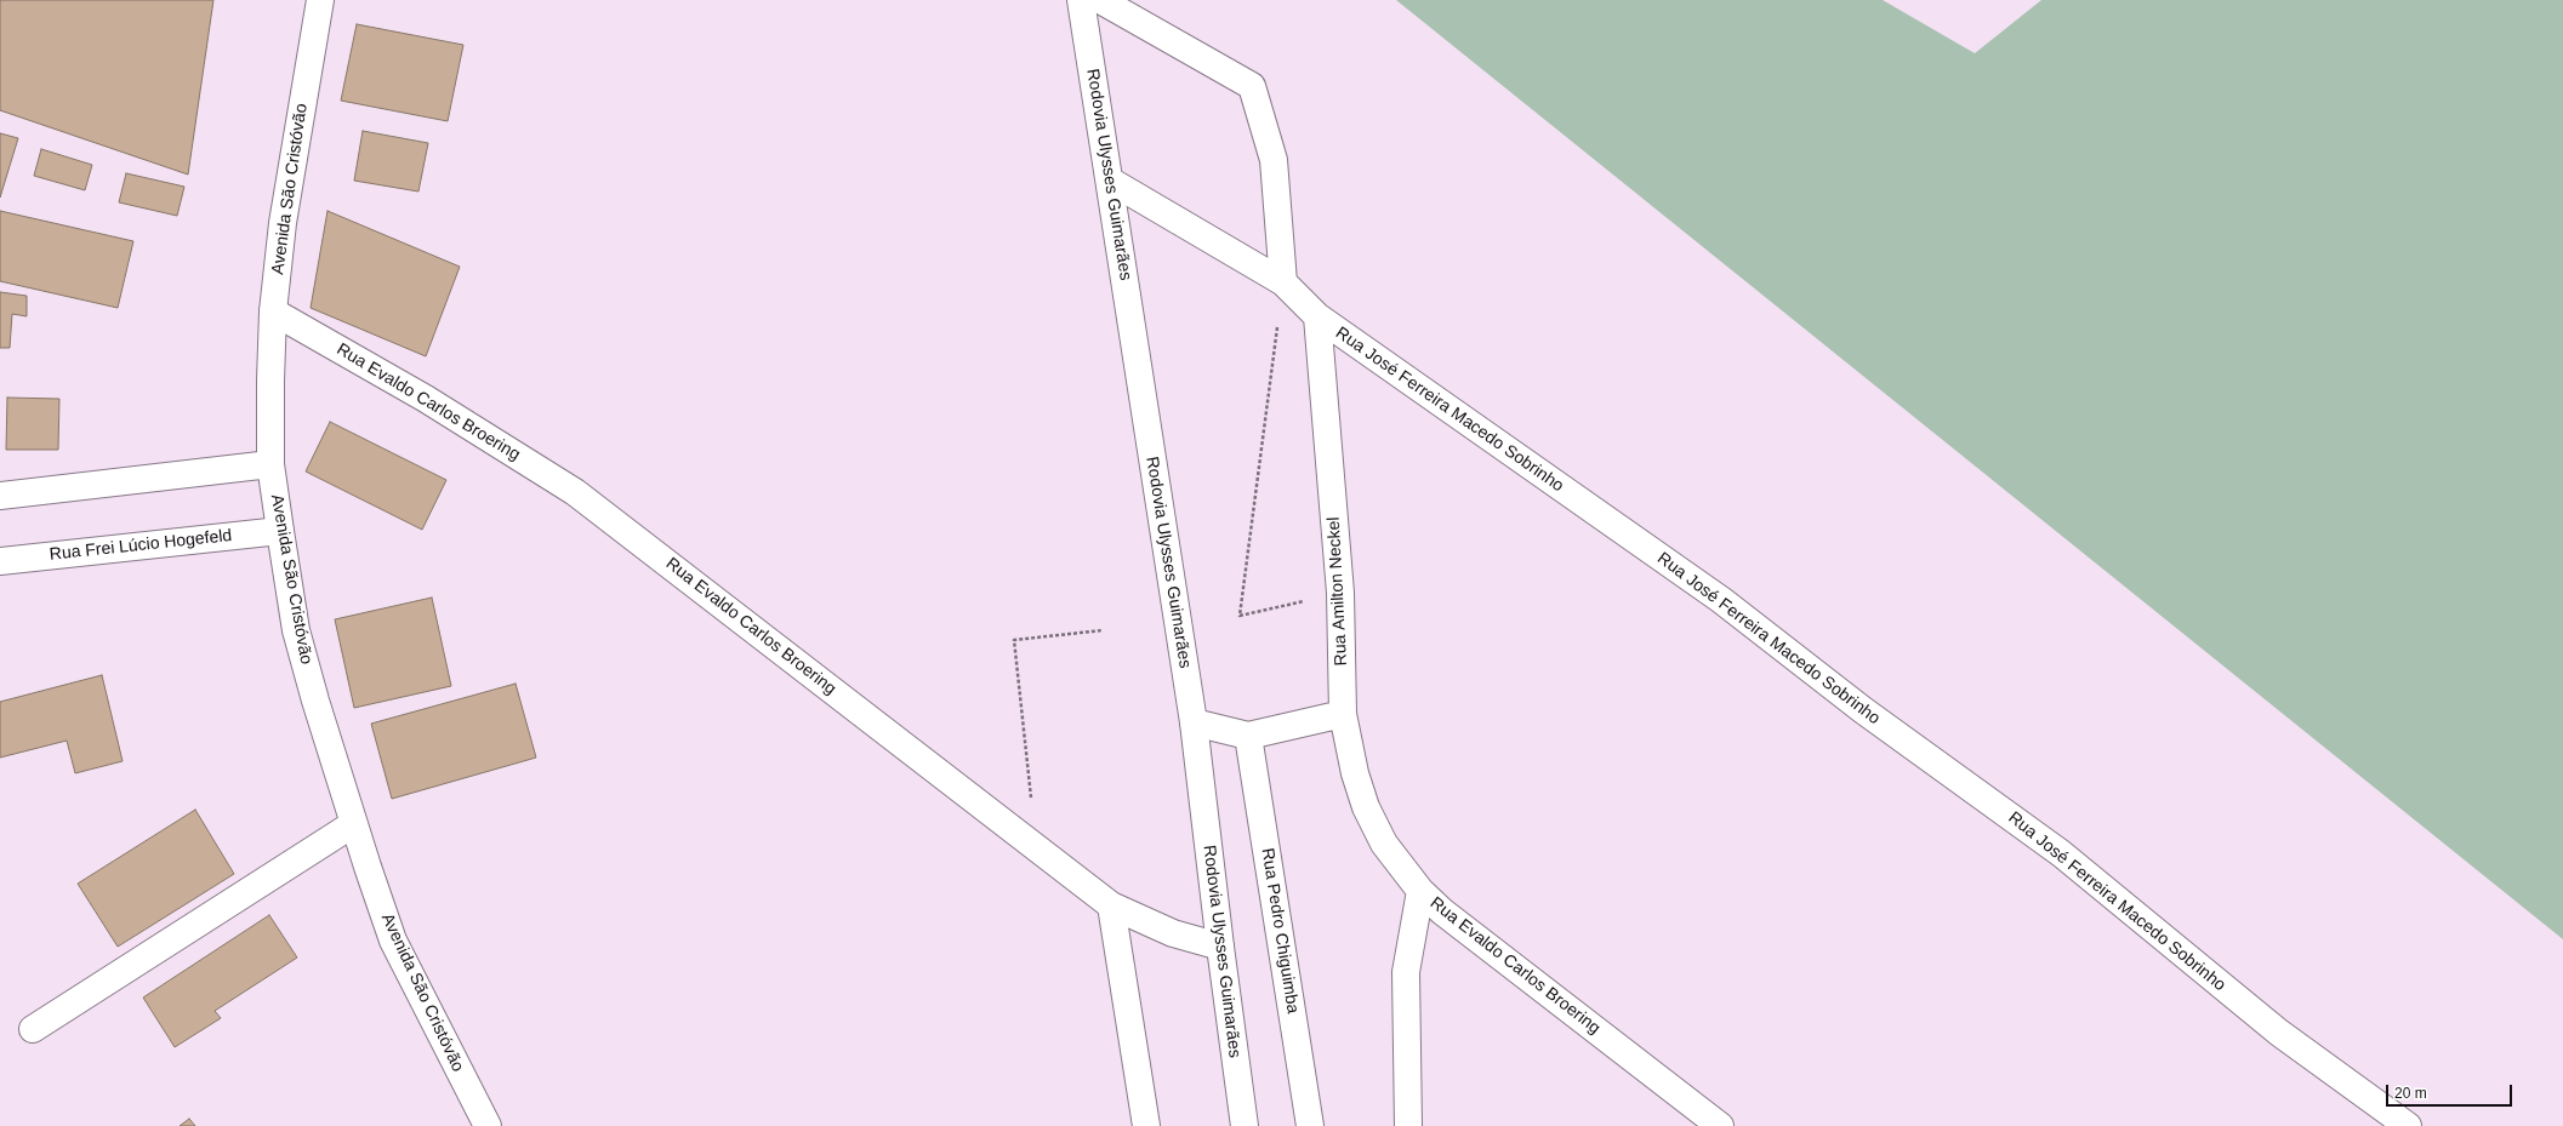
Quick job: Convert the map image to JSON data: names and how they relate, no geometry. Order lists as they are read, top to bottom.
{
  "streets": {
    "main road": [
      "Rodovia Ulysses Guimarães",
      "Avenida São Cristóvão",
      "Rua Evaldo Carlos Broering",
      "Rua José Ferreira Macedo Sobrinho",
      "Rua Frei Lúcio Hogefeld",
      "Rua Amilton Neckel",
      "Rua Pedro Chiguimba"
    ]
  },
  "crossings": [
    ["Rodovia Ulysses Guimarães", "Rua Evaldo Carlos Broering"],
    ["Rodovia Ulysses Guimarães", "Rua José Ferreira Macedo Sobrinho"],
    ["Avenida São Cristóvão", "Rua Evaldo Carlos Broering"],
    ["Avenida São Cristóvão", "Rua Frei Lúcio Hogefeld"],
    ["Rua Evaldo Carlos Broering", "Rua Amilton Neckel"],
    ["Rua José Ferreira Macedo Sobrinho", "Rua Amilton Neckel"]
  ],
  "scale_bar": "20 m"
}
